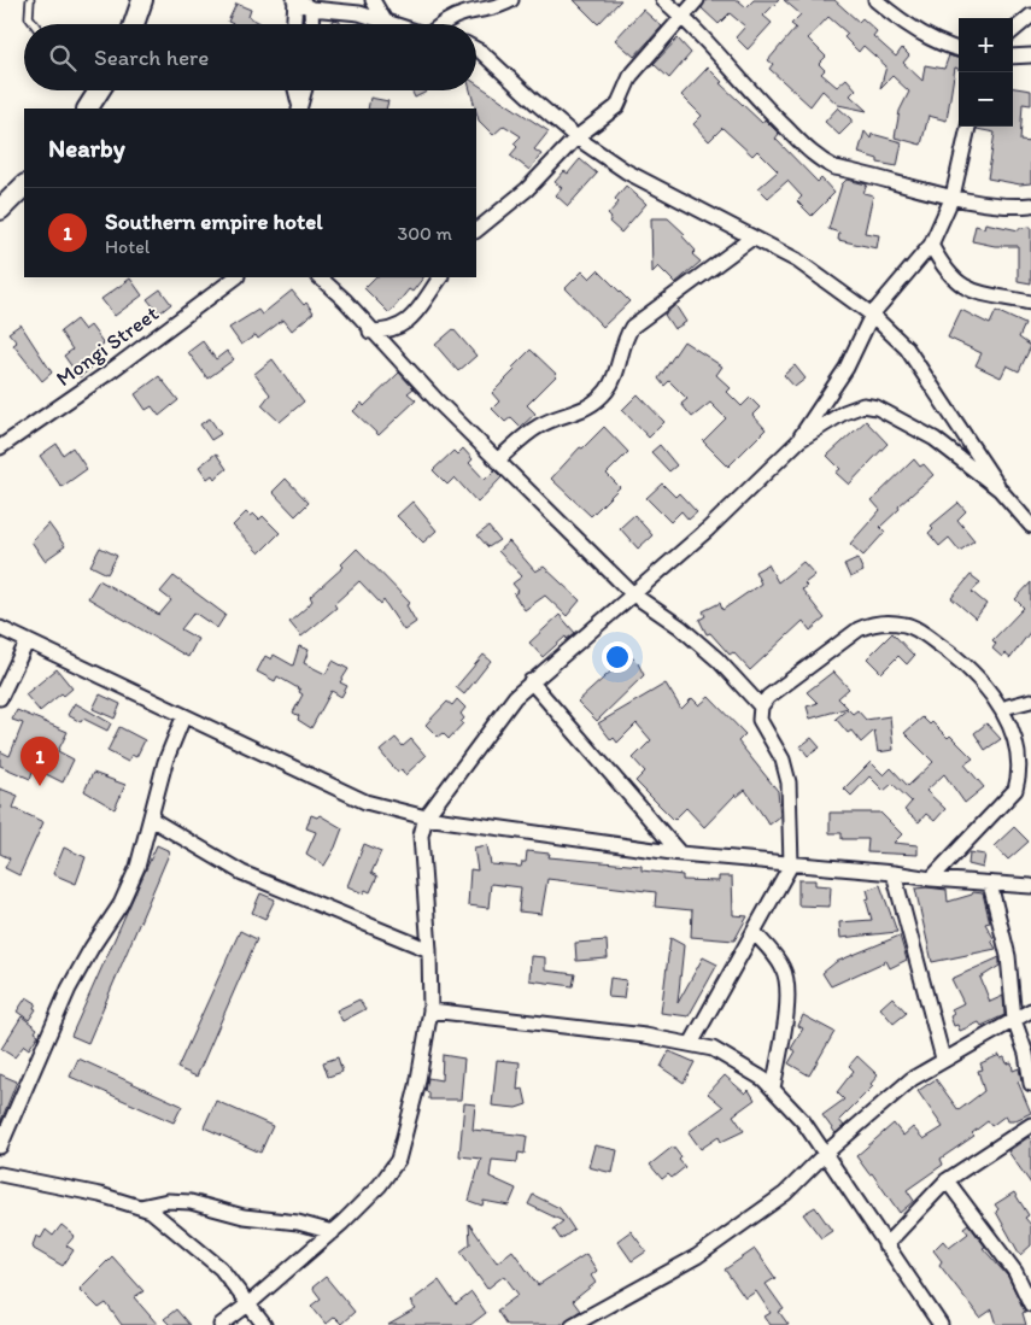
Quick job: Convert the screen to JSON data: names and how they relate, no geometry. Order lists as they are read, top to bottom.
{
  "streets": {
    "street": ["Mongi Street"]
  },
  "page": {
    "map_buttons": ["+", "−"],
    "search": "Search here",
    "heading": "Nearby",
    "list": [
      {
        "mark": "1",
        "name": "Southern empire hotel",
        "note": "Hotel",
        "value": "300 m"
      }
    ],
    "pins": "1"
  }
}
